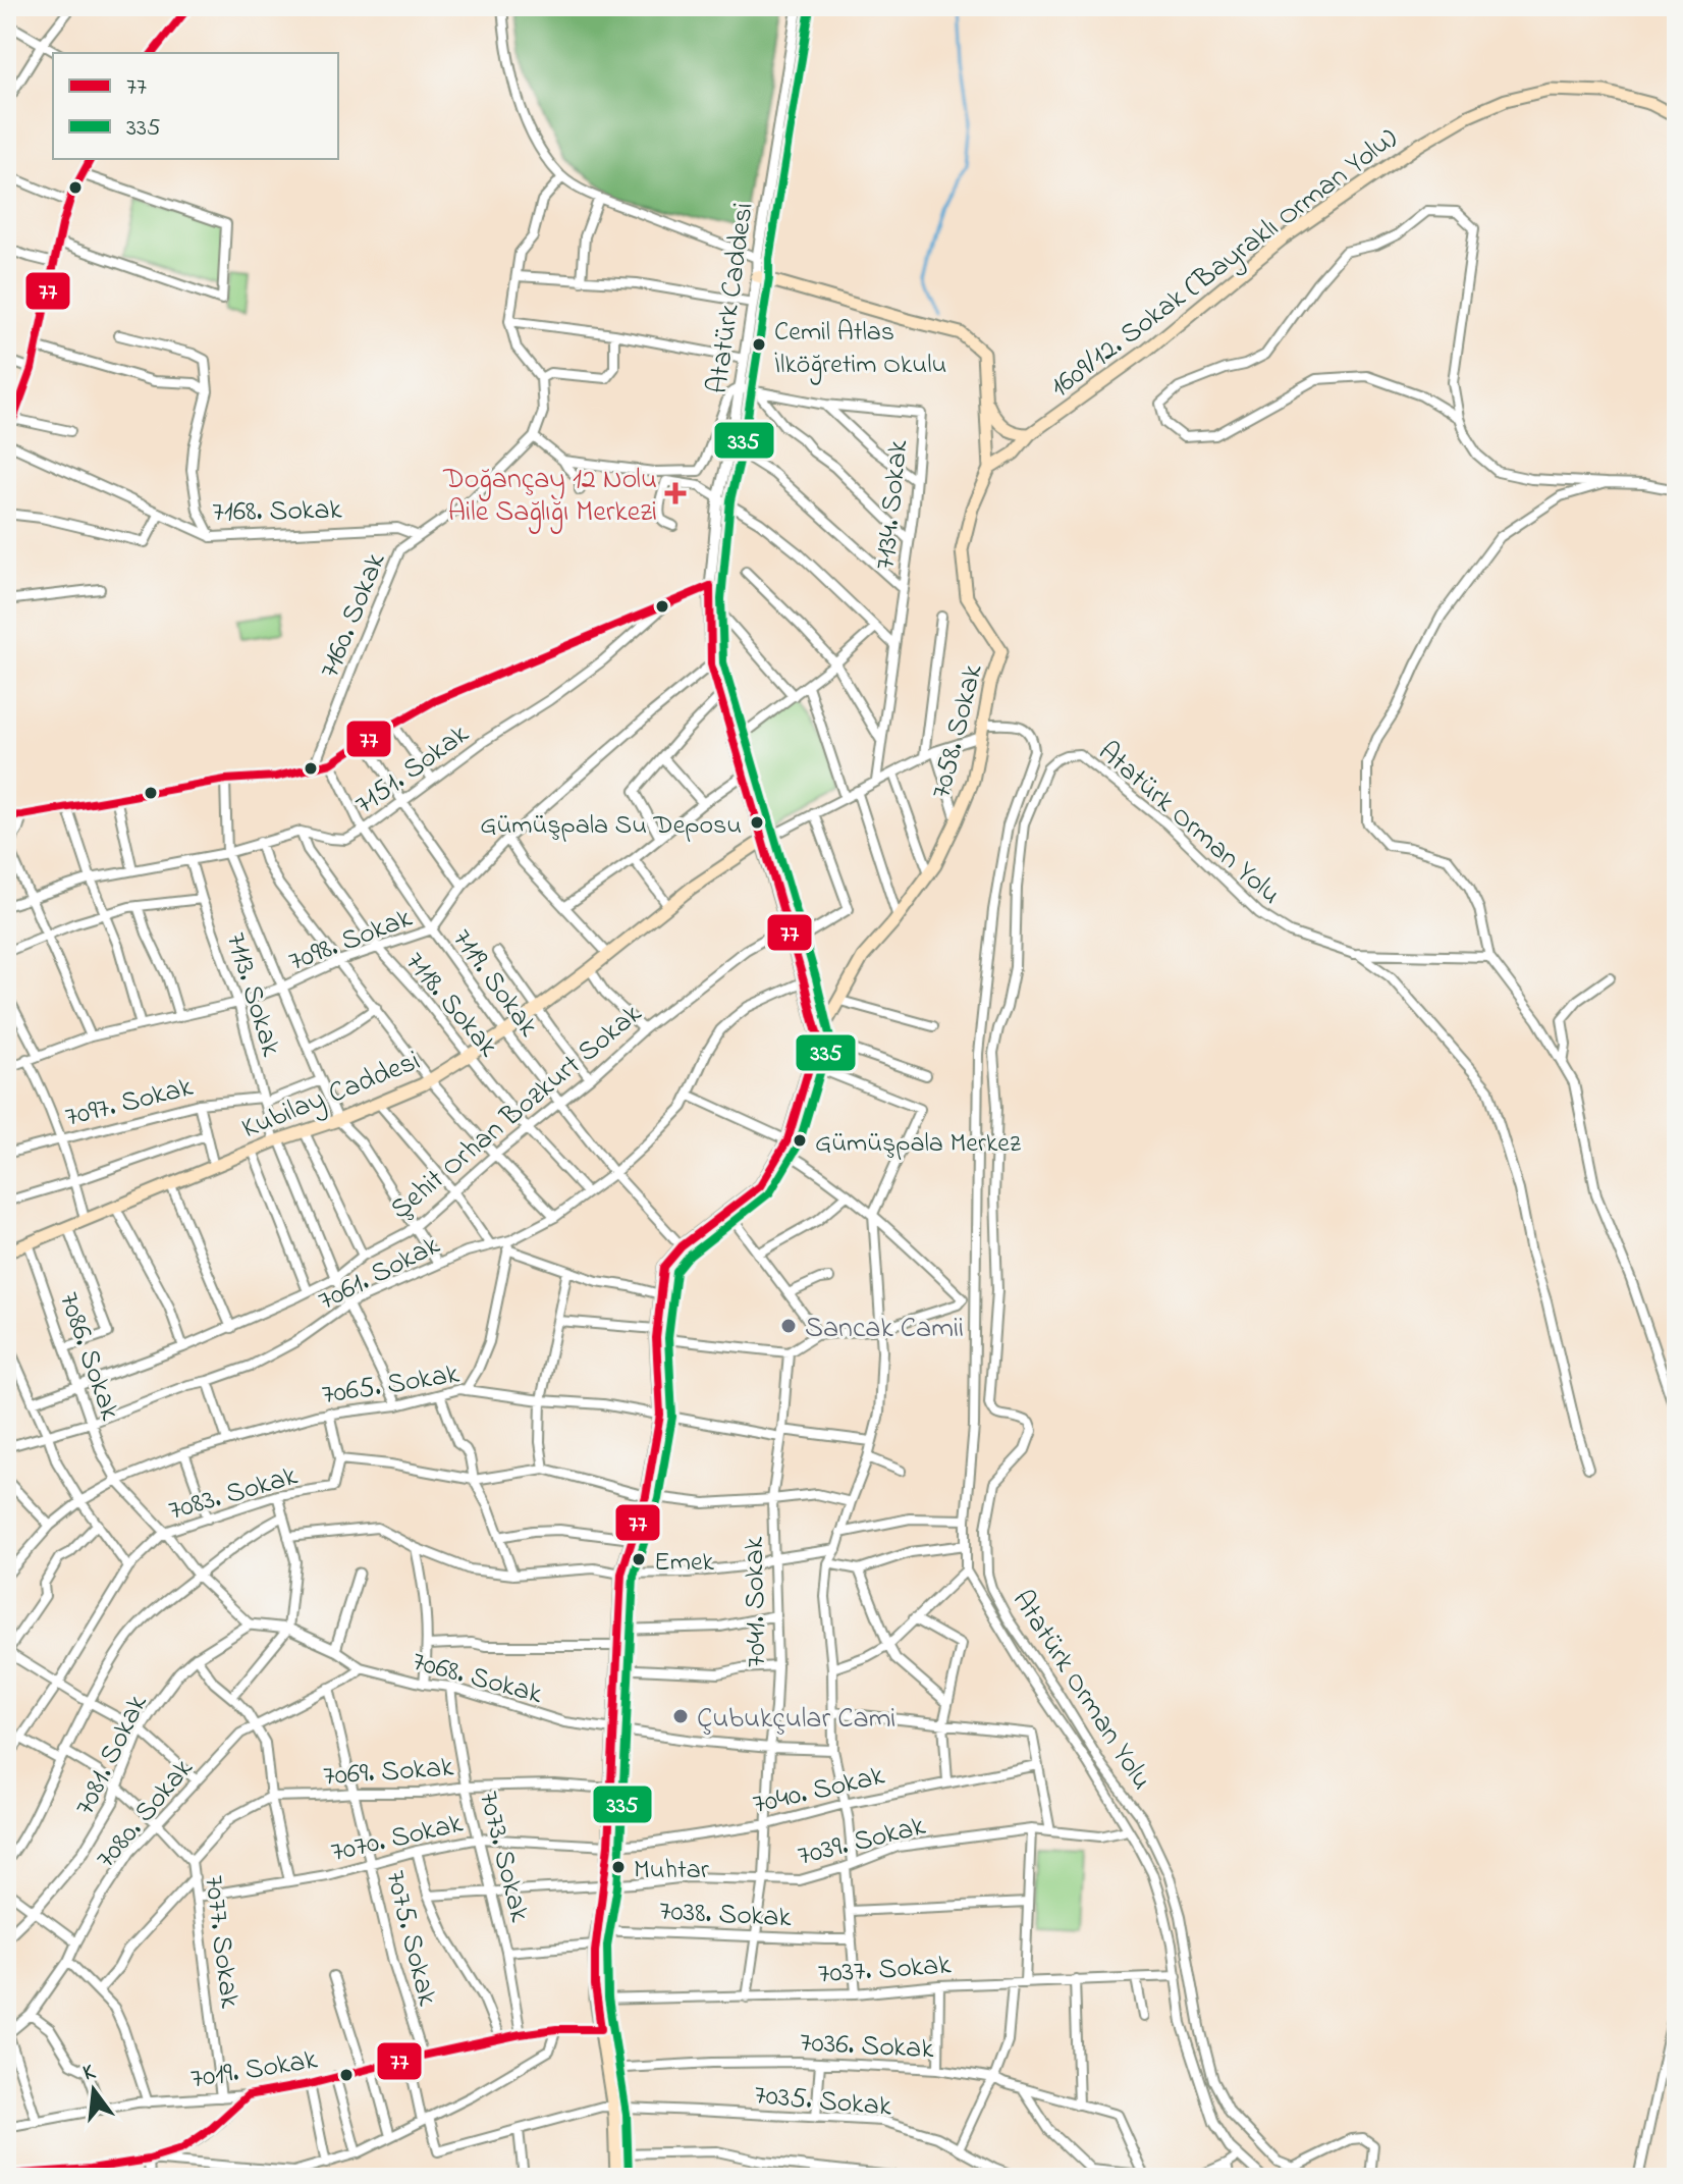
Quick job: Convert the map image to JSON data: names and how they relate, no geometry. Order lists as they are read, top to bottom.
{
  "streets": {
    "main road": [
      "1609/12. Sokak (Bayraklı Orman Yolu)",
      "Atatürk Caddesi",
      "7058. Sokak",
      "Kubilay Caddesi"
    ],
    "street": [
      "7134. Sokak",
      "7168. Sokak",
      "7160. Sokak",
      "7151. Sokak",
      "Atatürk Orman Yolu",
      "7098. Sokak",
      "7119. Sokak",
      "7113. Sokak",
      "7118. Sokak",
      "7097. Sokak",
      "Şehit Orhan Bozkurt Sokak",
      "7061. Sokak",
      "7086. Sokak",
      "7065. Sokak",
      "7083. Sokak",
      "7041. Sokak",
      "7068. Sokak",
      "7081. Sokak",
      "7069. Sokak",
      "7040. Sokak",
      "7080. Sokak",
      "7070. Sokak",
      "7039. Sokak",
      "7073. Sokak",
      "7038. Sokak",
      "7075. Sokak",
      "7077. Sokak",
      "7037. Sokak",
      "7036. Sokak",
      "7019. Sokak",
      "7035. Sokak"
    ]
  },
  "crossings": [
    ["1609/12. Sokak (Bayraklı Orman Yolu)", "7058. Sokak"],
    ["Atatürk Caddesi", "7134. Sokak"],
    ["Atatürk Caddesi", "7058. Sokak"],
    ["Atatürk Caddesi", "7098. Sokak"],
    ["Atatürk Caddesi", "Kubilay Caddesi"],
    ["Atatürk Caddesi", "Şehit Orhan Bozkurt Sokak"],
    ["Atatürk Caddesi", "7061. Sokak"],
    ["7168. Sokak", "7160. Sokak"],
    ["7151. Sokak", "7119. Sokak"],
    ["7151. Sokak", "7113. Sokak"],
    ["7151. Sokak", "7118. Sokak"],
    ["7098. Sokak", "7119. Sokak"],
    ["7098. Sokak", "7113. Sokak"],
    ["7098. Sokak", "7118. Sokak"],
    ["7119. Sokak", "Kubilay Caddesi"],
    ["7119. Sokak", "Şehit Orhan Bozkurt Sokak"],
    ["7119. Sokak", "7061. Sokak"],
    ["7113. Sokak", "Kubilay Caddesi"],
    ["7113. Sokak", "7097. Sokak"],
    ["7113. Sokak", "Şehit Orhan Bozkurt Sokak"],
    ["7113. Sokak", "7061. Sokak"],
    ["7113. Sokak", "7065. Sokak"],
    ["7118. Sokak", "Kubilay Caddesi"],
    ["7118. Sokak", "Şehit Orhan Bozkurt Sokak"],
    ["7118. Sokak", "7061. Sokak"],
    ["Kubilay Caddesi", "7086. Sokak"],
    ["Şehit Orhan Bozkurt Sokak", "7086. Sokak"],
    ["7061. Sokak", "7086. Sokak"],
    ["7086. Sokak", "7065. Sokak"],
    ["7086. Sokak", "7083. Sokak"],
    ["7086. Sokak", "7081. Sokak"],
    ["7065. Sokak", "7041. Sokak"],
    ["7083. Sokak", "7077. Sokak"],
    ["7041. Sokak", "7068. Sokak"],
    ["7041. Sokak", "7040. Sokak"],
    ["7041. Sokak", "7039. Sokak"],
    ["7041. Sokak", "7038. Sokak"],
    ["7041. Sokak", "7037. Sokak"],
    ["7068. Sokak", "7080. Sokak"],
    ["7068. Sokak", "7073. Sokak"],
    ["7081. Sokak", "7077. Sokak"],
    ["7069. Sokak", "7073. Sokak"],
    ["7069. Sokak", "7075. Sokak"],
    ["7069. Sokak", "7077. Sokak"],
    ["7040. Sokak", "7070. Sokak"],
    ["7080. Sokak", "7075. Sokak"],
    ["7080. Sokak", "7077. Sokak"],
    ["7070. Sokak", "7073. Sokak"],
    ["7070. Sokak", "7075. Sokak"],
    ["7070. Sokak", "7077. Sokak"],
    ["7039. Sokak", "7073. Sokak"],
    ["7073. Sokak", "7019. Sokak"],
    ["7075. Sokak", "7019. Sokak"],
    ["7077. Sokak", "7019. Sokak"]
  ],
  "places": {
    "other": [
      "Cemil Atlas İlköğretim Okulu",
      "Gümüşpala Su Deposu",
      "Gümüşpala Merkez",
      "Sancak Camii",
      "Emek",
      "Çubukçular Cami",
      "Muhtar"
    ],
    "health": ["Doğançay 12 Nolu Aile Sağlığı Merkezi"]
  },
  "lines": ["transit line 77", "transit line 335"],
  "legend": ["77", "335"],
  "north": "top"
}
